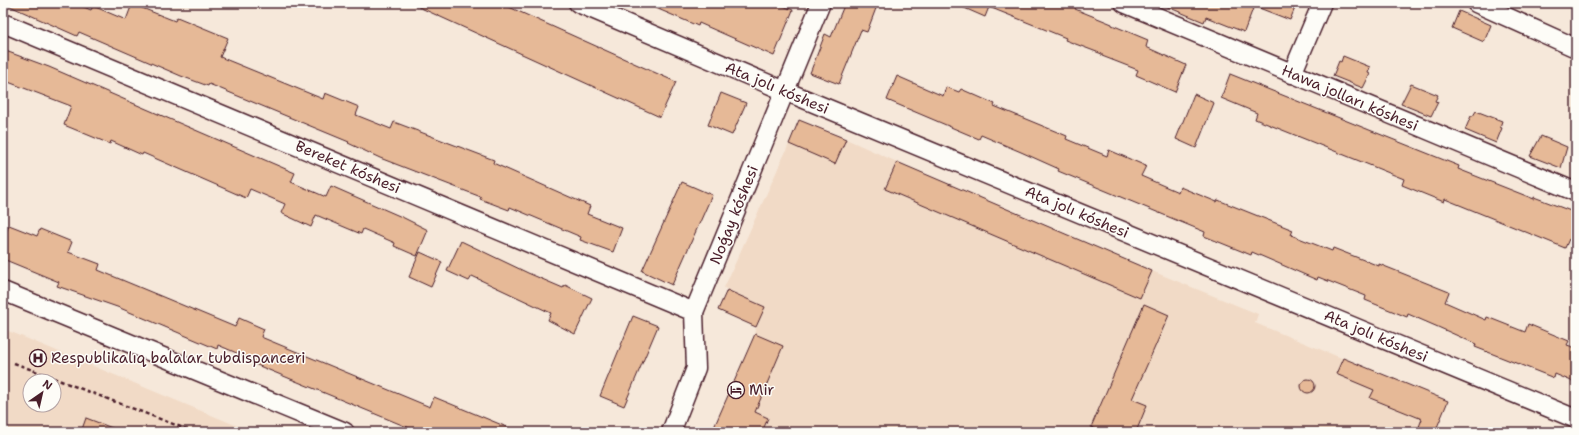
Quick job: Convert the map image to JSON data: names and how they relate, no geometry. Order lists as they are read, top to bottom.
{
  "streets": {
    "street": [
      "Ata jolı kóshesi",
      "Hawa jolları kóshesi",
      "Bereket kóshesi",
      "Noǵay kóshesi"
    ]
  },
  "crossings": [
    ["Ata jolı kóshesi", "Noǵay kóshesi"],
    ["Bereket kóshesi", "Noǵay kóshesi"]
  ],
  "places": {
    "hospital": ["Respublikalıq balalar tubdispanceri"],
    "hotel": ["Mir"]
  },
  "north": "top right"
}
